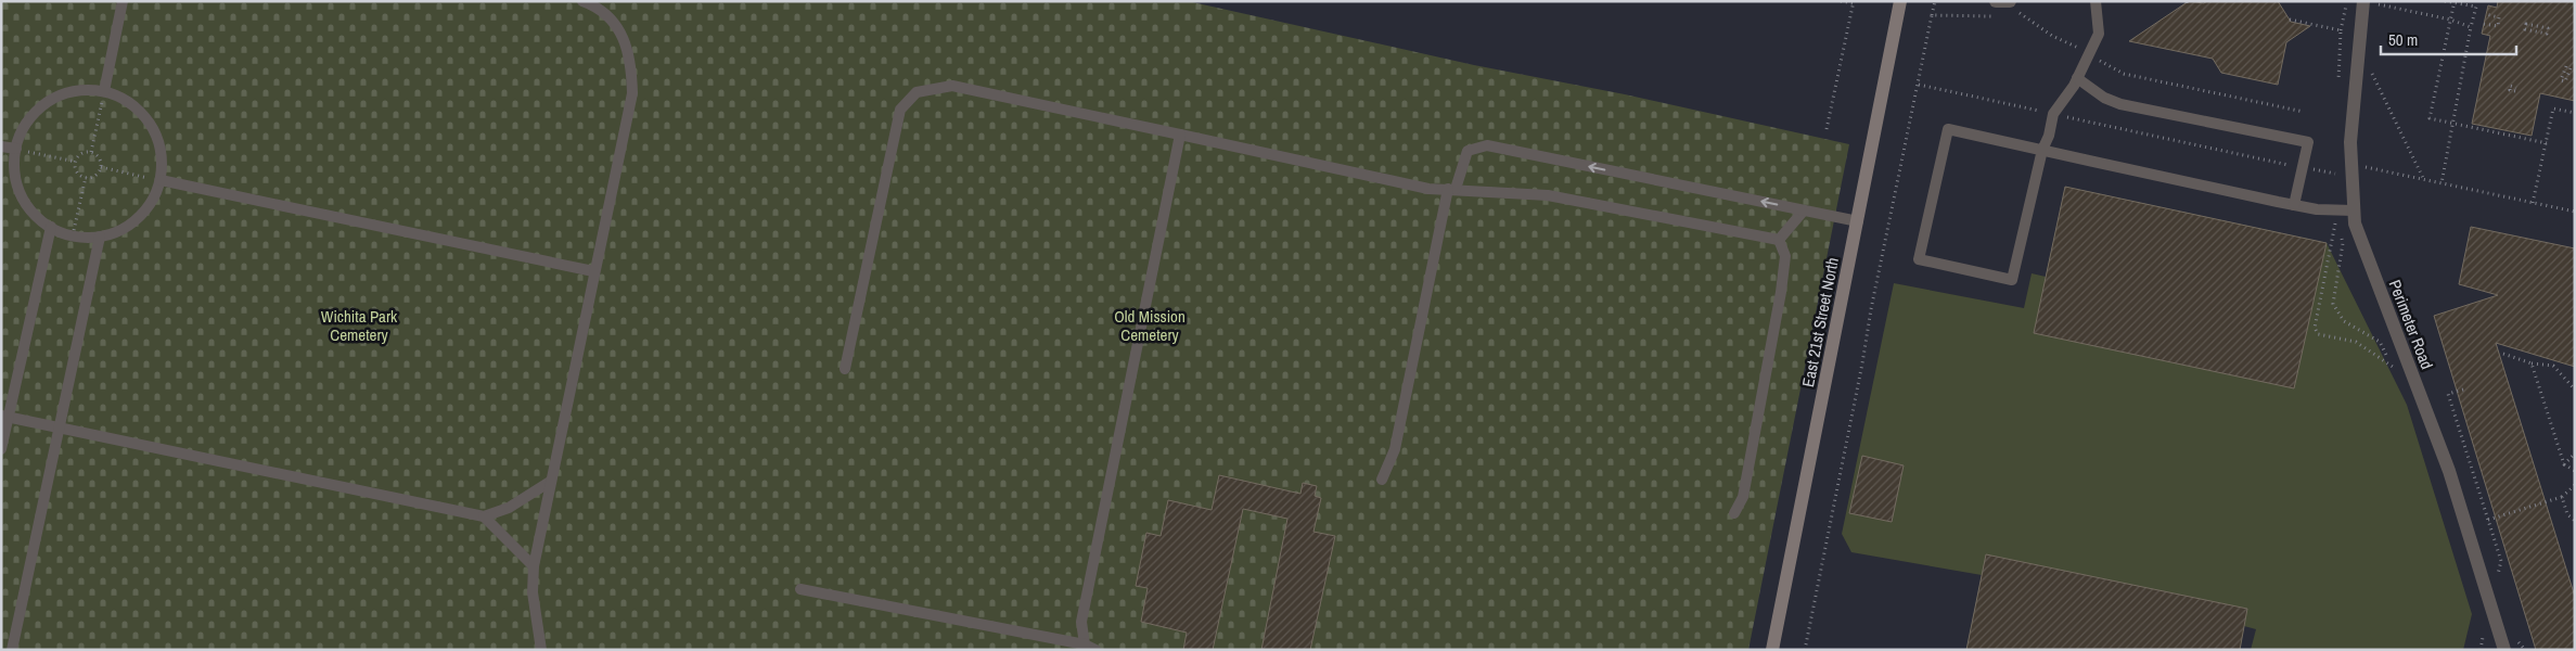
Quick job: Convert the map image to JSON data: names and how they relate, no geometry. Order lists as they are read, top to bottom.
{
  "streets": {
    "main road": ["East 21st Street North"],
    "street": ["Perimeter Road"]
  },
  "parks": ["Wichita Park Cemetery", "Old Mission Cemetery"],
  "scale_bar": "50 m"
}
